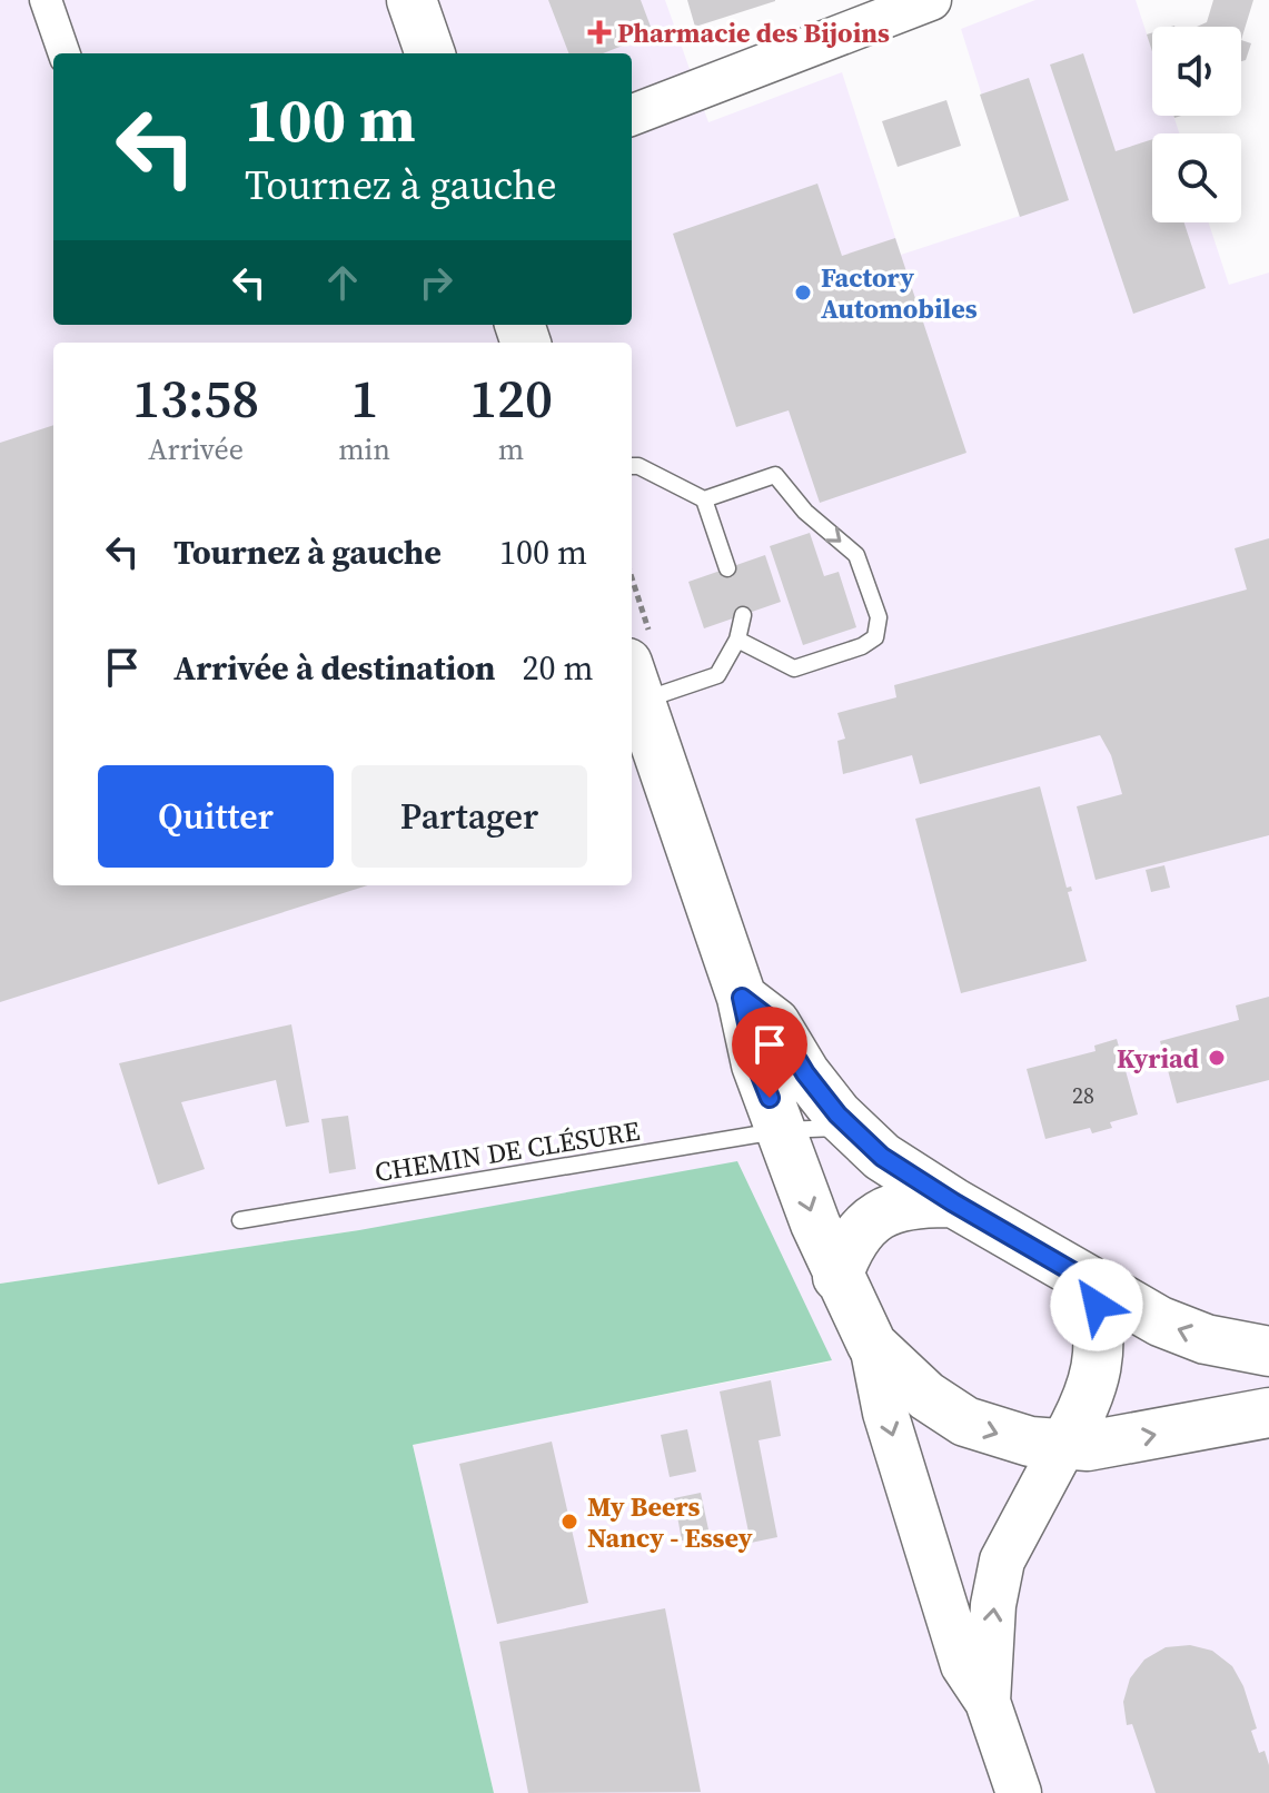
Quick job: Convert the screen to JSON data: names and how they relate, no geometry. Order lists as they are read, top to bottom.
{
  "streets": {
    "lane": ["CHEMIN DE CLÉSURE"]
  },
  "places": {
    "health": ["Pharmacie des Bijoins"],
    "other": ["Factory Automobiles", "Kyriad", "My Beers Nancy - Essey"]
  },
  "house_numbers": ["28"],
  "page": {
    "turn": ["100 m", "Tournez à gauche"],
    "eta": [
      "13:58",
      "Arrivée",
      "1",
      "min",
      "120",
      "m"
    ],
    "list": [
      {
        "name": "Tournez à gauche",
        "value": "100 m"
      },
      {
        "name": "Arrivée à destination",
        "value": "20 m"
      }
    ],
    "buttons": ["Quitter", "Partager"]
  }
}
